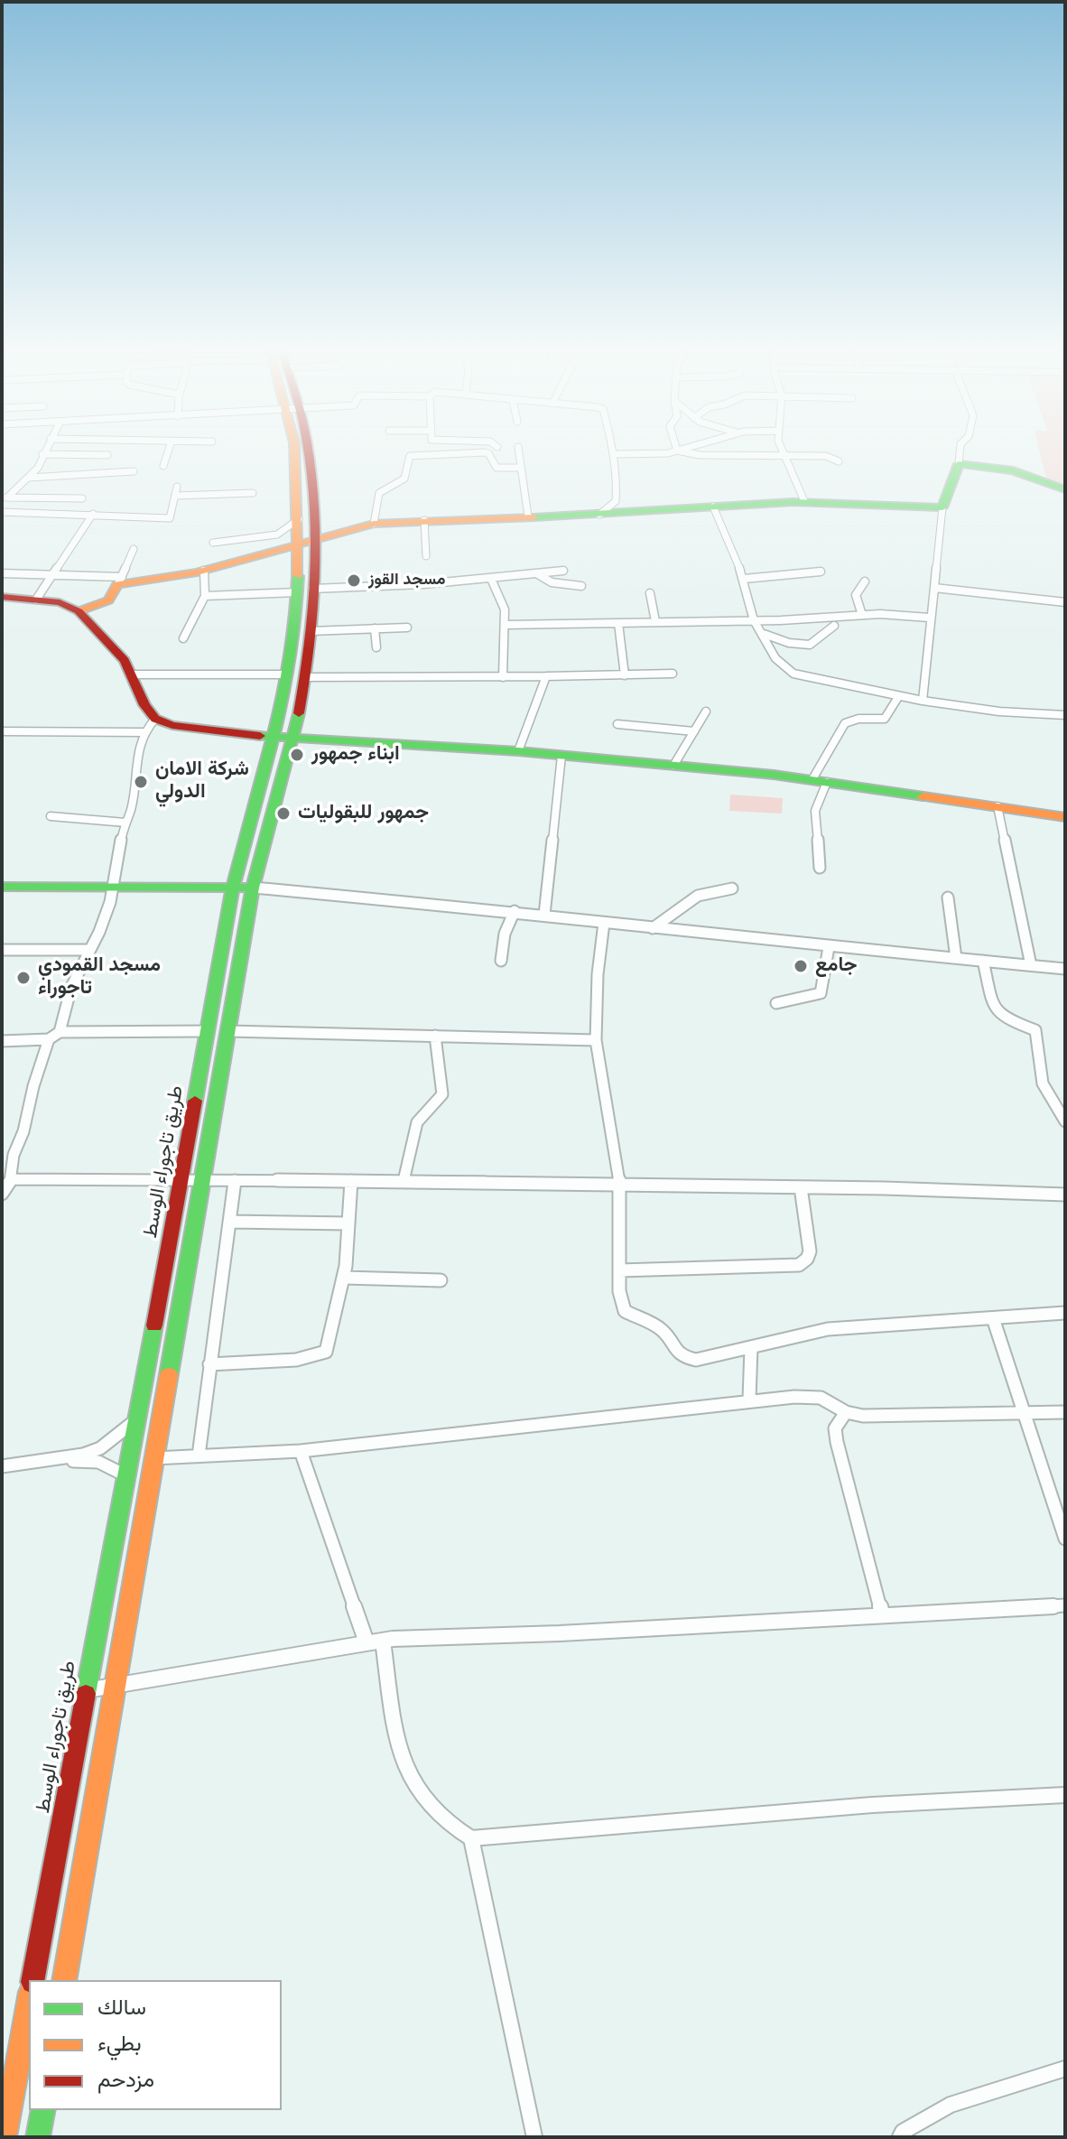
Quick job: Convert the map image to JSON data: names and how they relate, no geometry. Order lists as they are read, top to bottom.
{
  "streets": {
    "main road": ["طريق تاجوراء الوسط"]
  },
  "places": [
    "مسجد القوز",
    "ابناء جمهور",
    "شركة الامان الدولي",
    "جمهور للبقوليات",
    "جامع",
    "مسجد القمودي تاجوراء"
  ],
  "legend": ["سالك", "بطيء", "مزدحم"]
}
